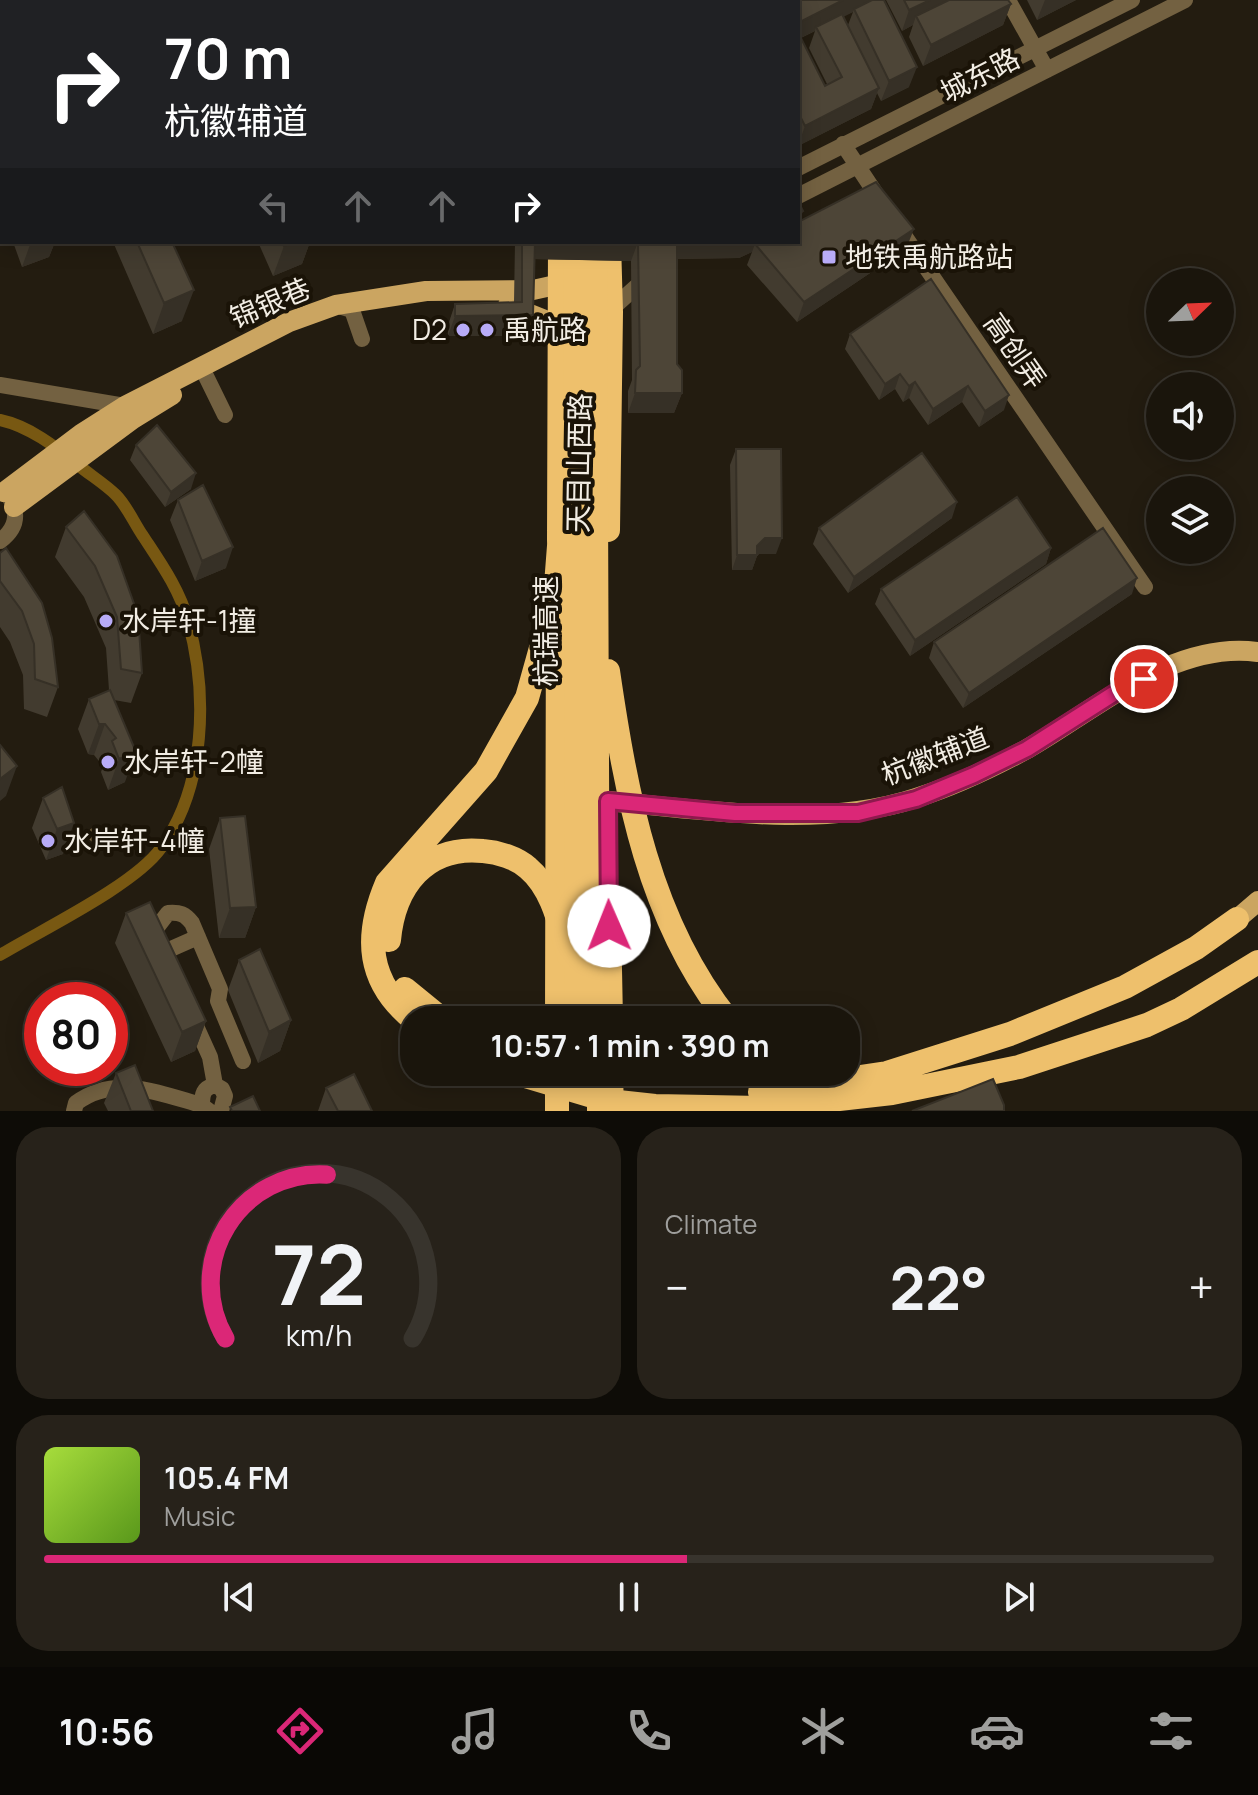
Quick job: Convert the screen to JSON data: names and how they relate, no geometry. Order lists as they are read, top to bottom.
{
  "streets": {
    "highway": ["天目山西路", "杭瑞高速"],
    "main road": ["锦银巷", "杭徽辅道"],
    "street": ["城东路", "高创弄"]
  },
  "crossings": [
    ["城东路", "高创弄"],
    ["锦银巷", "天目山西路"],
    ["锦银巷", "杭瑞高速"],
    ["天目山西路", "杭瑞高速"],
    ["天目山西路", "杭徽辅道"]
  ],
  "places": {
    "transit": ["地铁禹航路站"],
    "other": [
      "D2",
      "禹航路",
      "水岸轩-1撞",
      "水岸轩-2幢",
      "水岸轩-4幢"
    ]
  },
  "north": "top right",
  "page": {
    "turn": ["70 m", "杭徽辅道"],
    "limit": "80",
    "trip": "10:57 · 1 min · 390 m",
    "tile": "Climate",
    "heat": ["−", "22°", "+"],
    "song": ["105.4 FM", "Music"],
    "tabs": "10:56",
    "gauge": ["72", "km/h"]
  }
}
